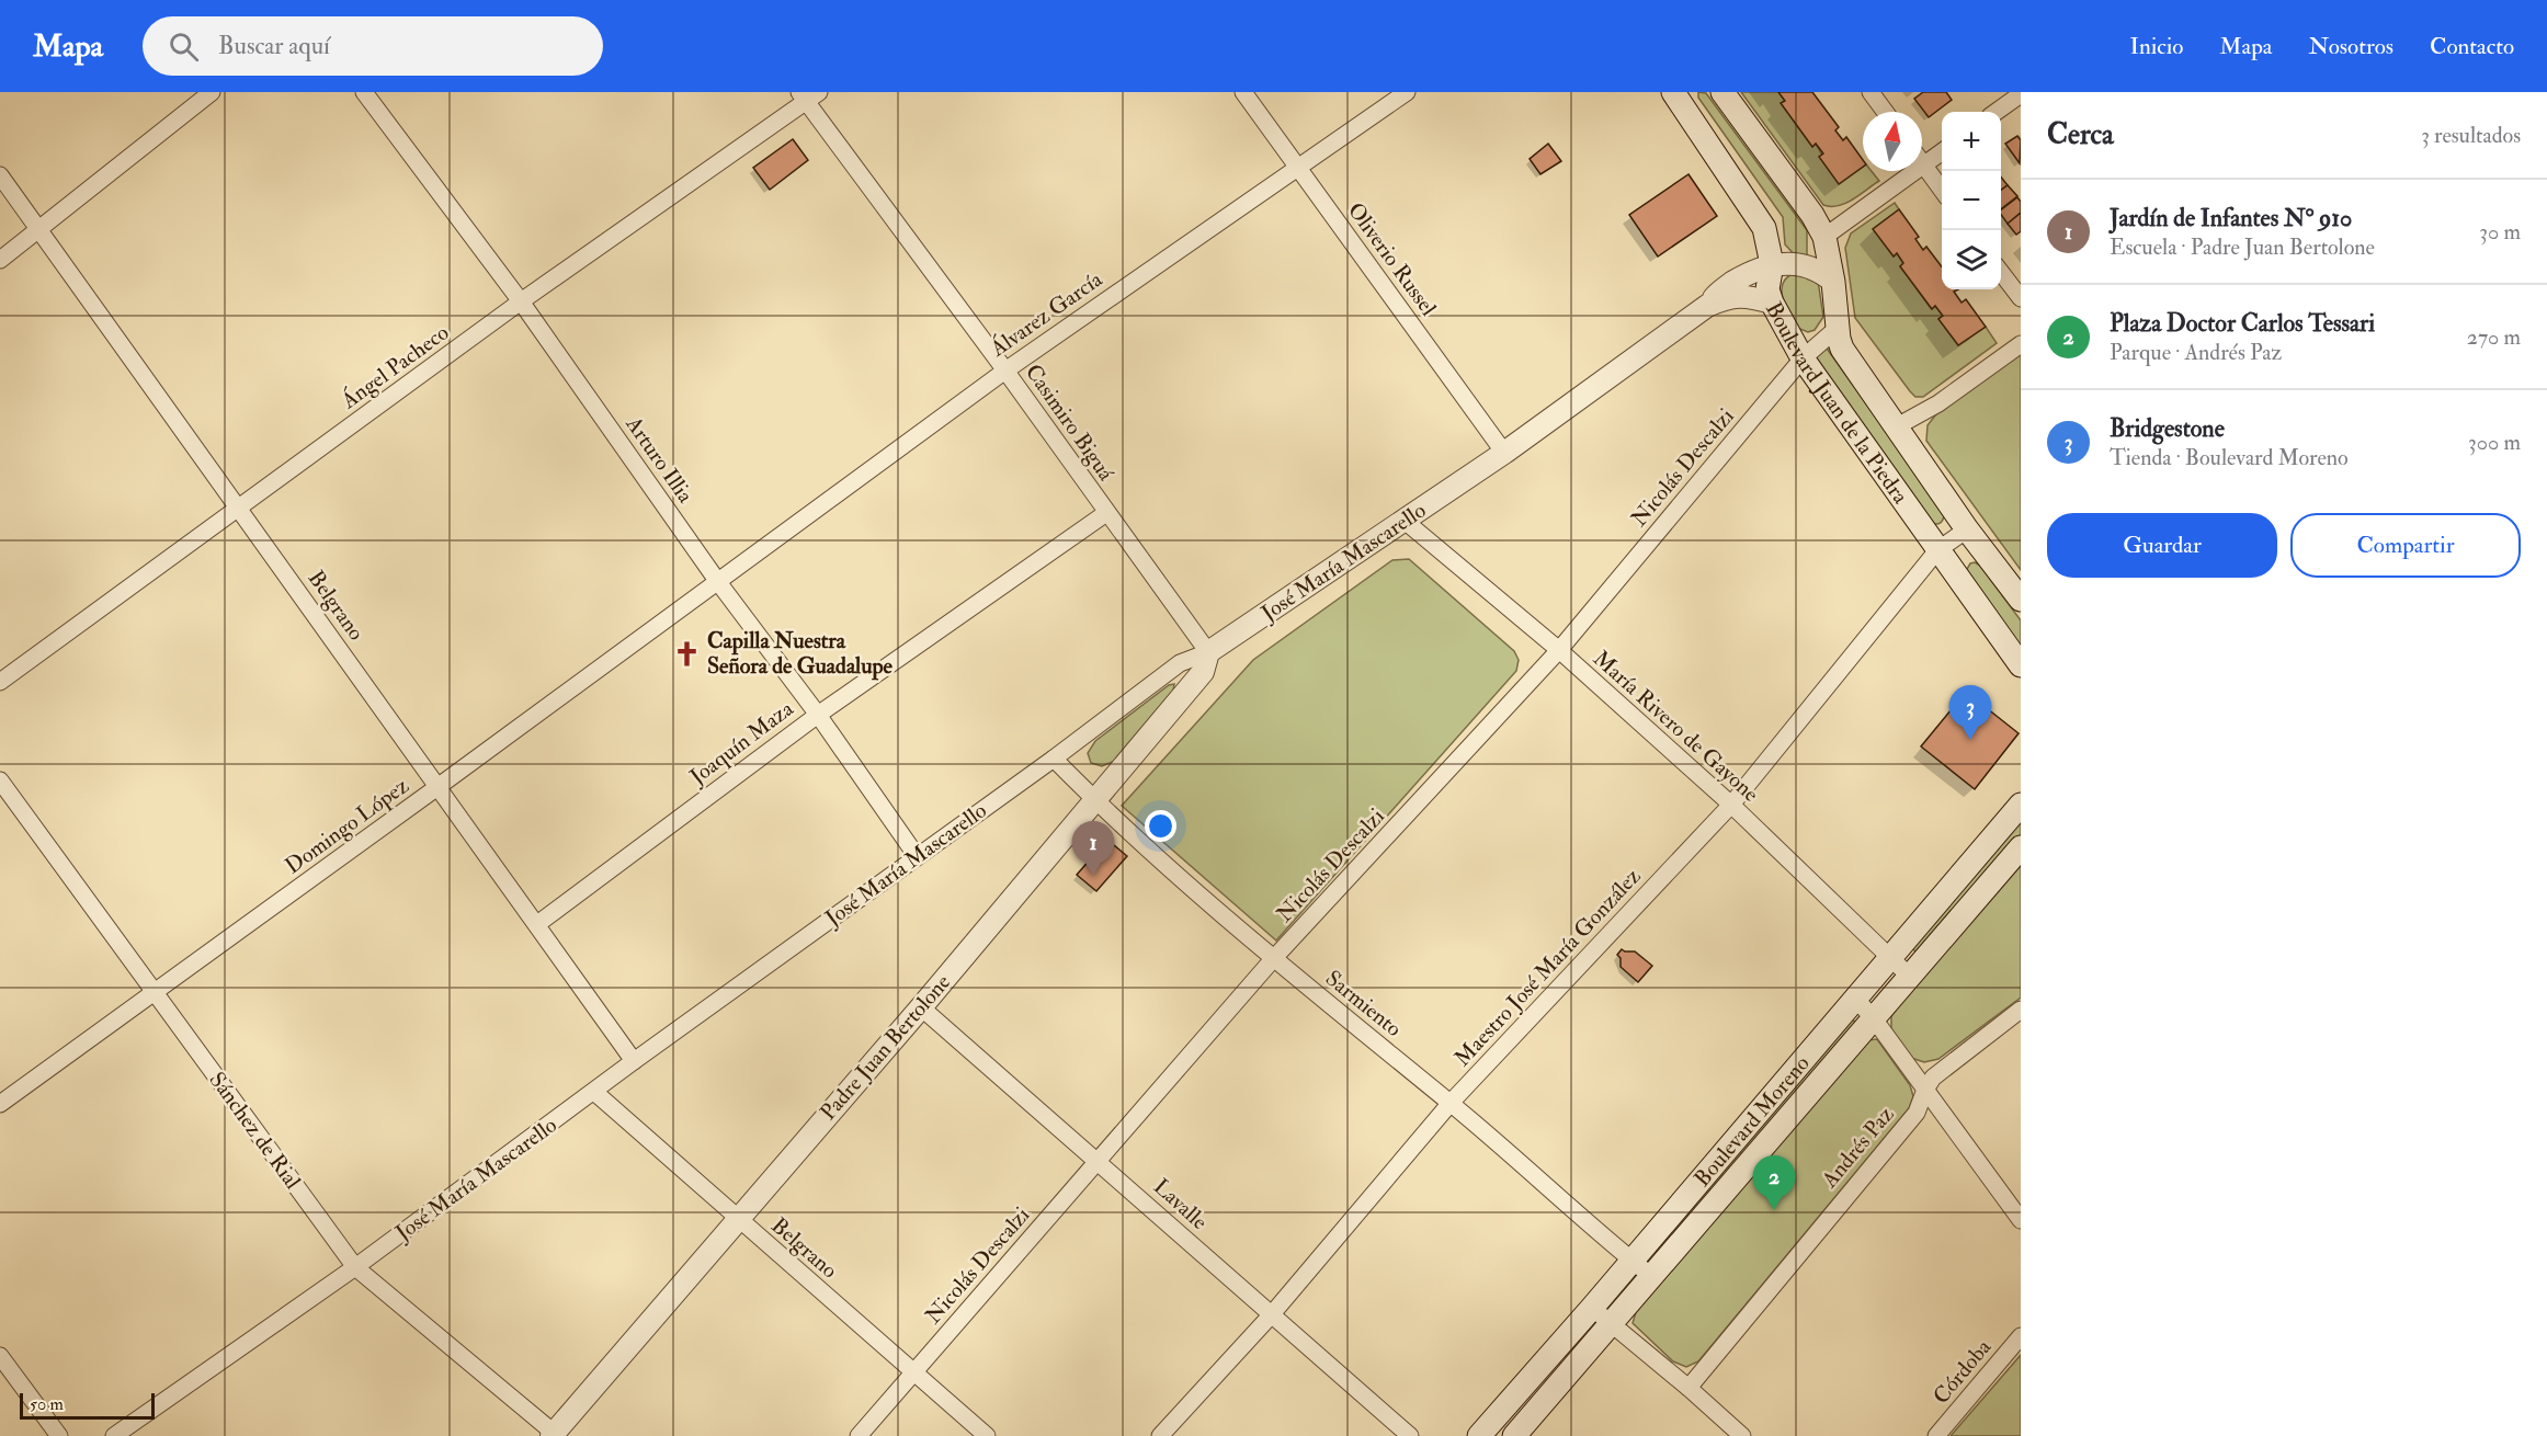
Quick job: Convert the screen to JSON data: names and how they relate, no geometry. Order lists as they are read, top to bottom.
{
  "streets": {
    "main road": ["Boulevard Juan de la Piedra", "Boulevard Moreno"],
    "street": [
      "Oliverio Russel",
      "Álvarez García",
      "Ángel Pacheco",
      "Casimiro Biguá",
      "Arturo Illia",
      "Nicolás Descalzi",
      "José María Mascarello",
      "Belgrano",
      "María Rivero de Gayone",
      "Joaquín Maza",
      "Domingo López",
      "Maestro José María González",
      "Sarmiento",
      "Padre Juan Bertolone",
      "Sánchez de Rial",
      "Andrés Paz",
      "Lavalle",
      "Córdoba"
    ]
  },
  "crossings": [
    ["Oliverio Russel", "Álvarez García"],
    ["Oliverio Russel", "José María Mascarello"],
    ["Álvarez García", "Casimiro Biguá"],
    ["Álvarez García", "Arturo Illia"],
    ["Álvarez García", "Domingo López"],
    ["Ángel Pacheco", "Casimiro Biguá"],
    ["Ángel Pacheco", "Arturo Illia"],
    ["Ángel Pacheco", "Belgrano"],
    ["Boulevard Juan de la Piedra", "Nicolás Descalzi"],
    ["Boulevard Juan de la Piedra", "Maestro José María González"],
    ["Casimiro Biguá", "José María Mascarello"],
    ["Casimiro Biguá", "Joaquín Maza"],
    ["Casimiro Biguá", "Padre Juan Bertolone"],
    ["Arturo Illia", "José María Mascarello"],
    ["Arturo Illia", "Joaquín Maza"],
    ["Arturo Illia", "Domingo López"],
    ["Nicolás Descalzi", "Belgrano"],
    ["Nicolás Descalzi", "María Rivero de Gayone"],
    ["Nicolás Descalzi", "Sarmiento"],
    ["Nicolás Descalzi", "Lavalle"],
    ["José María Mascarello", "Belgrano"],
    ["José María Mascarello", "María Rivero de Gayone"],
    ["José María Mascarello", "Sarmiento"],
    ["José María Mascarello", "Padre Juan Bertolone"],
    ["José María Mascarello", "Sánchez de Rial"],
    ["Belgrano", "Joaquín Maza"],
    ["Belgrano", "Domingo López"],
    ["Belgrano", "Padre Juan Bertolone"],
    ["María Rivero de Gayone", "Maestro José María González"],
    ["María Rivero de Gayone", "Boulevard Moreno"],
    ["Domingo López", "Sánchez de Rial"],
    ["Maestro José María González", "Sarmiento"],
    ["Maestro José María González", "Lavalle"],
    ["Sarmiento", "Padre Juan Bertolone"],
    ["Sarmiento", "Boulevard Moreno"],
    ["Padre Juan Bertolone", "Sánchez de Rial"],
    ["Padre Juan Bertolone", "Lavalle"]
  ],
  "places": {
    "church": ["Capilla Nuestra Señora de Guadalupe"]
  },
  "scale_bar": "50 m",
  "north": "top",
  "page": {
    "header": "Mapa",
    "search": "Buscar aquí",
    "nav": [
      "Inicio",
      "Mapa",
      "Nosotros",
      "Contacto"
    ],
    "heading": ["Cerca", "3 resultados"],
    "map_buttons": ["+", "−"],
    "list": [
      {
        "mark": "1",
        "name": "Jardín de Infantes N° 910",
        "note": "Escuela · Padre Juan Bertolone",
        "value": "30 m"
      },
      {
        "mark": "2",
        "name": "Plaza Doctor Carlos Tessari",
        "note": "Parque · Andrés Paz",
        "value": "270 m"
      },
      {
        "mark": "3",
        "name": "Bridgestone",
        "note": "Tienda · Boulevard Moreno",
        "value": "300 m"
      }
    ],
    "buttons": ["Guardar", "Compartir"],
    "pins": ["3", "1", "2"],
    "scale": "50 m"
  }
}
